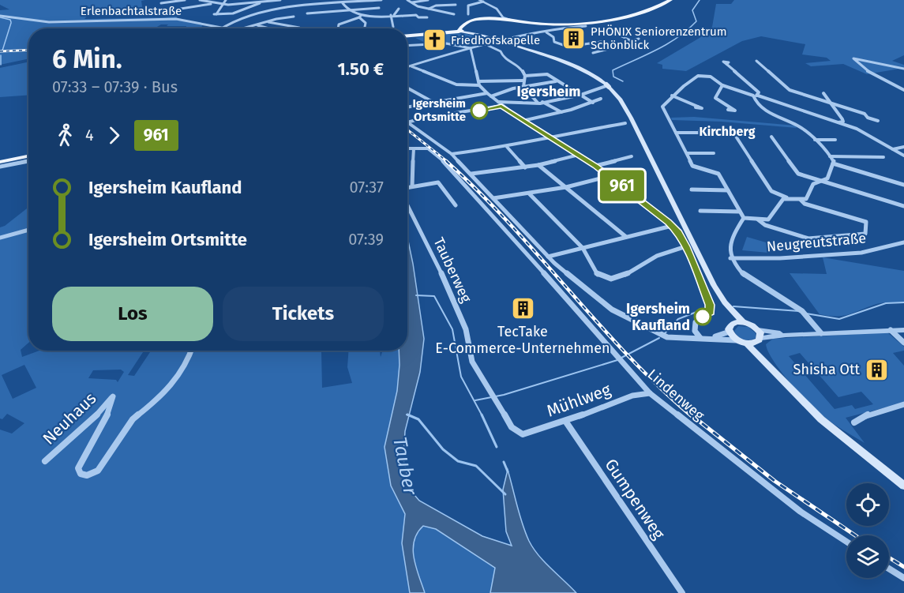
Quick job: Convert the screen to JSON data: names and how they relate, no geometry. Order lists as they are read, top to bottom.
{
  "streets": {
    "street": [
      "Erlenbachtalstraße",
      "Neugreutstraße",
      "Tauberweg",
      "Lindenweg",
      "Mühlweg",
      "Neuhaus",
      "Gumpenweg"
    ]
  },
  "crossings": [
    ["Tauberweg", "Mühlweg"],
    ["Lindenweg", "Mühlweg"],
    ["Mühlweg", "Gumpenweg"]
  ],
  "districts": ["Igersheim", "Kirchberg"],
  "water": ["Tauber"],
  "places": {
    "building": ["PHÖNIX Seniorenzentrum Schönblick", "TecTake E-Commerce-Unternehmen", "Shisha Ott"],
    "church": ["Friedhofskapelle"],
    "other": ["Igersheim Ortsmitte", "Igersheim Kaufland"]
  },
  "lines": ["bus line 961"],
  "page": {
    "on_map": "961",
    "heading": ["6 Min.", "07:33 – 07:39 · Bus", "1.50 €"],
    "legs": ["4", "961"],
    "list": [
      {
        "name": "Igersheim Kaufland",
        "value": "07:37"
      },
      {
        "name": "Igersheim Ortsmitte",
        "value": "07:39"
      }
    ],
    "buttons": ["Los", "Tickets"]
  }
}
